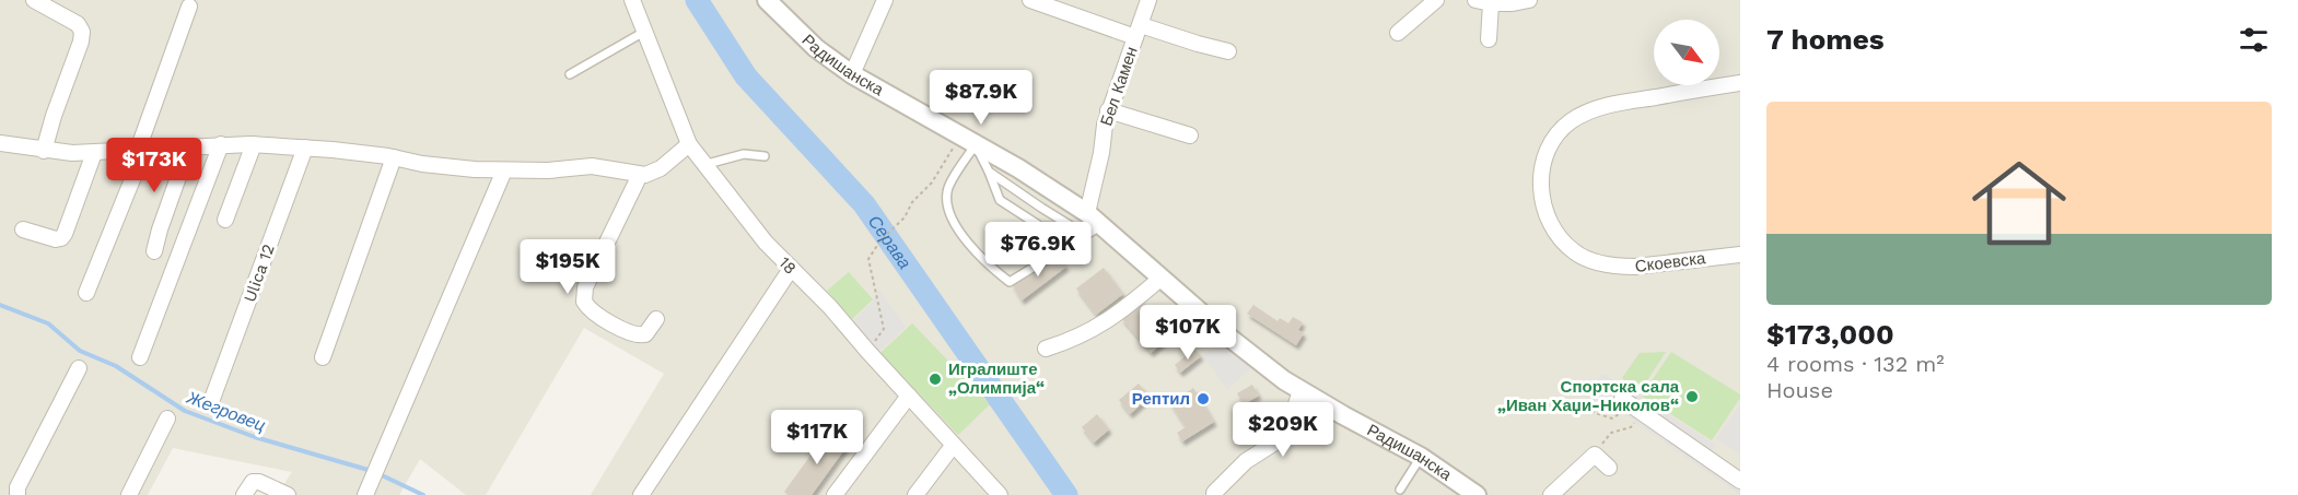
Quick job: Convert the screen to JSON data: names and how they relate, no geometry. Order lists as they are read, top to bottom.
{
  "streets": {
    "street": [
      "Радишанска",
      "Бел Камен",
      "Скоевска",
      "18",
      "Ulica 12"
    ]
  },
  "crossings": [
    ["Радишанска", "Бел Камен"]
  ],
  "water": ["Серава", "Жегровец"],
  "places": ["Игралиште „Олимпија“", "Спортска сала „Иван Хаџи-Николов“", "Рептил"],
  "north": "bottom right",
  "page": {
    "heading": "7 homes",
    "price": [
      "$87.9K",
      "$173K",
      "$76.9K",
      "$195K",
      "$107K",
      "$209K",
      "$117K"
    ],
    "list": [
      {
        "name": "$173,000",
        "note": "4 rooms · 132 m² · House"
      }
    ]
  }
}
